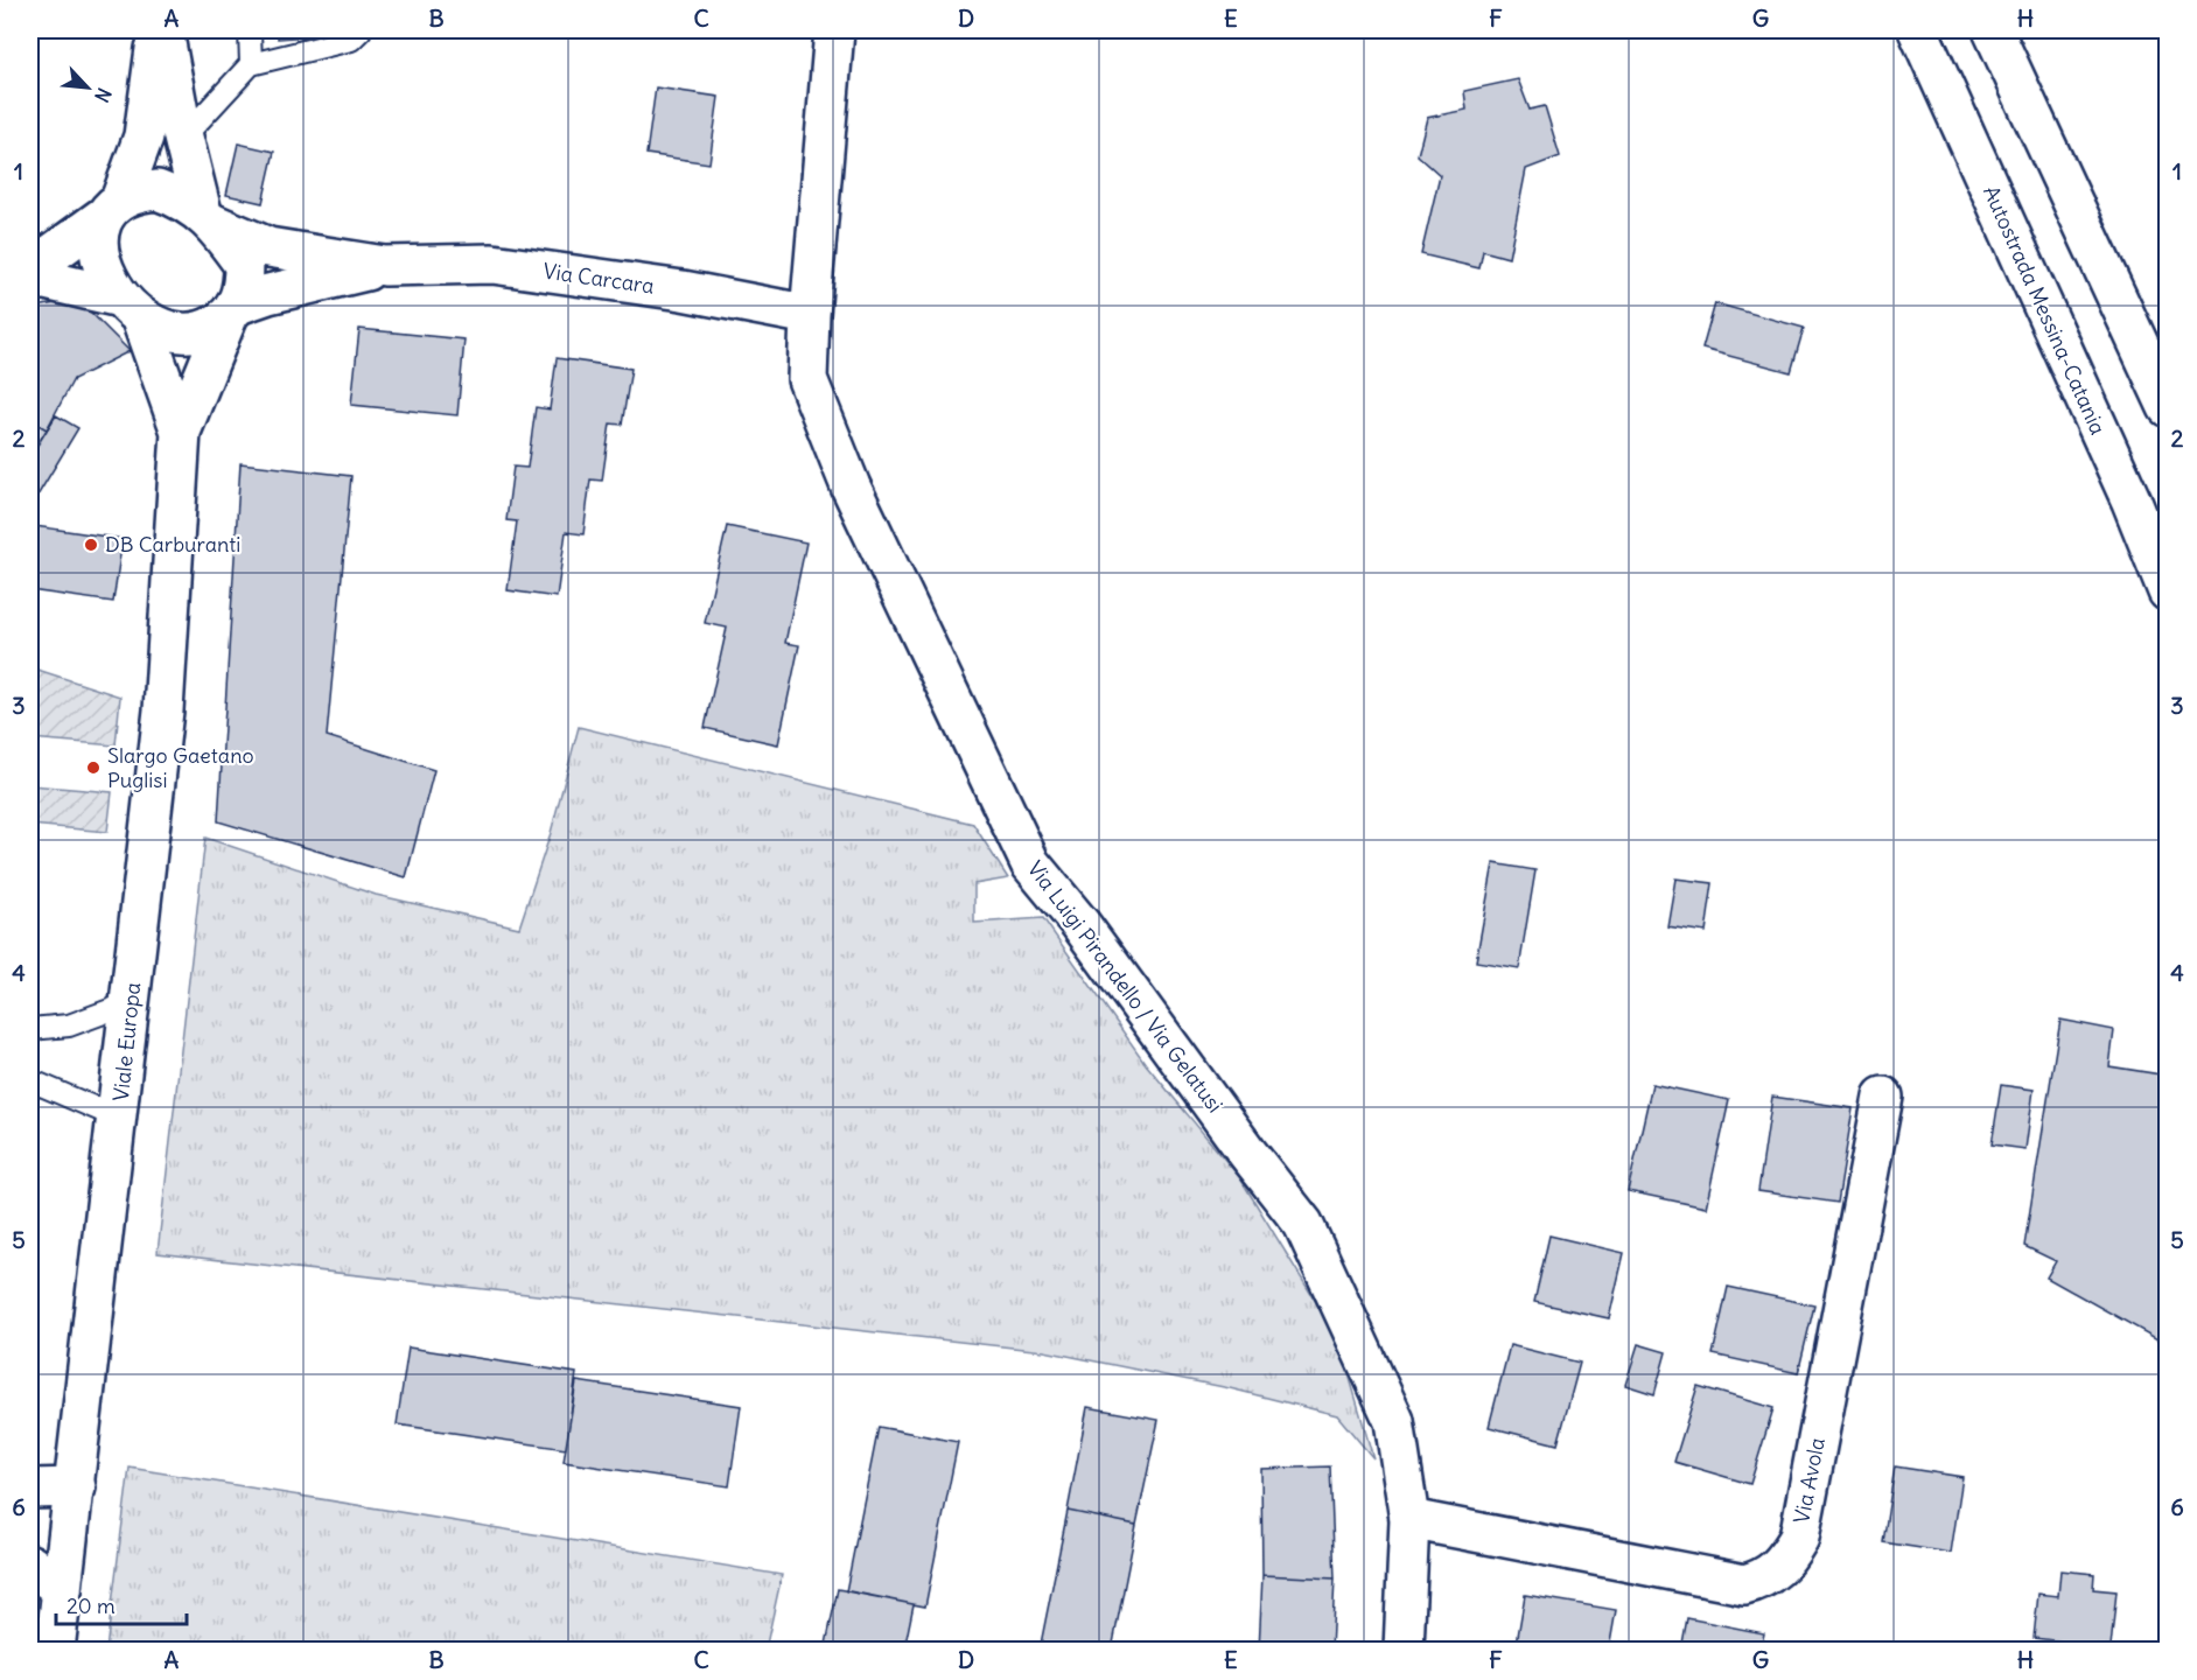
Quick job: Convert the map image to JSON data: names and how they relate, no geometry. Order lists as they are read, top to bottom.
{
  "streets": {
    "main road": [
      "Via Carcara",
      "Autostrada Messina-Catania",
      "Via Luigi Pirandello / Via Gelatusi",
      "Viale Europa",
      "Via Avola"
    ]
  },
  "crossings": [
    ["Via Carcara", "Via Luigi Pirandello / Via Gelatusi"],
    ["Via Luigi Pirandello / Via Gelatusi", "Via Avola"]
  ],
  "places": ["DB Carburanti", "Slargo Gaetano Puglisi"],
  "scale_bar": "20 m",
  "north": "bottom right",
  "grid": {
    "columns": [
      "A",
      "B",
      "C",
      "D",
      "E",
      "F",
      "G",
      "H"
    ],
    "rows": [
      "1",
      "2",
      "3",
      "4",
      "5",
      "6"
    ]
  }
}
